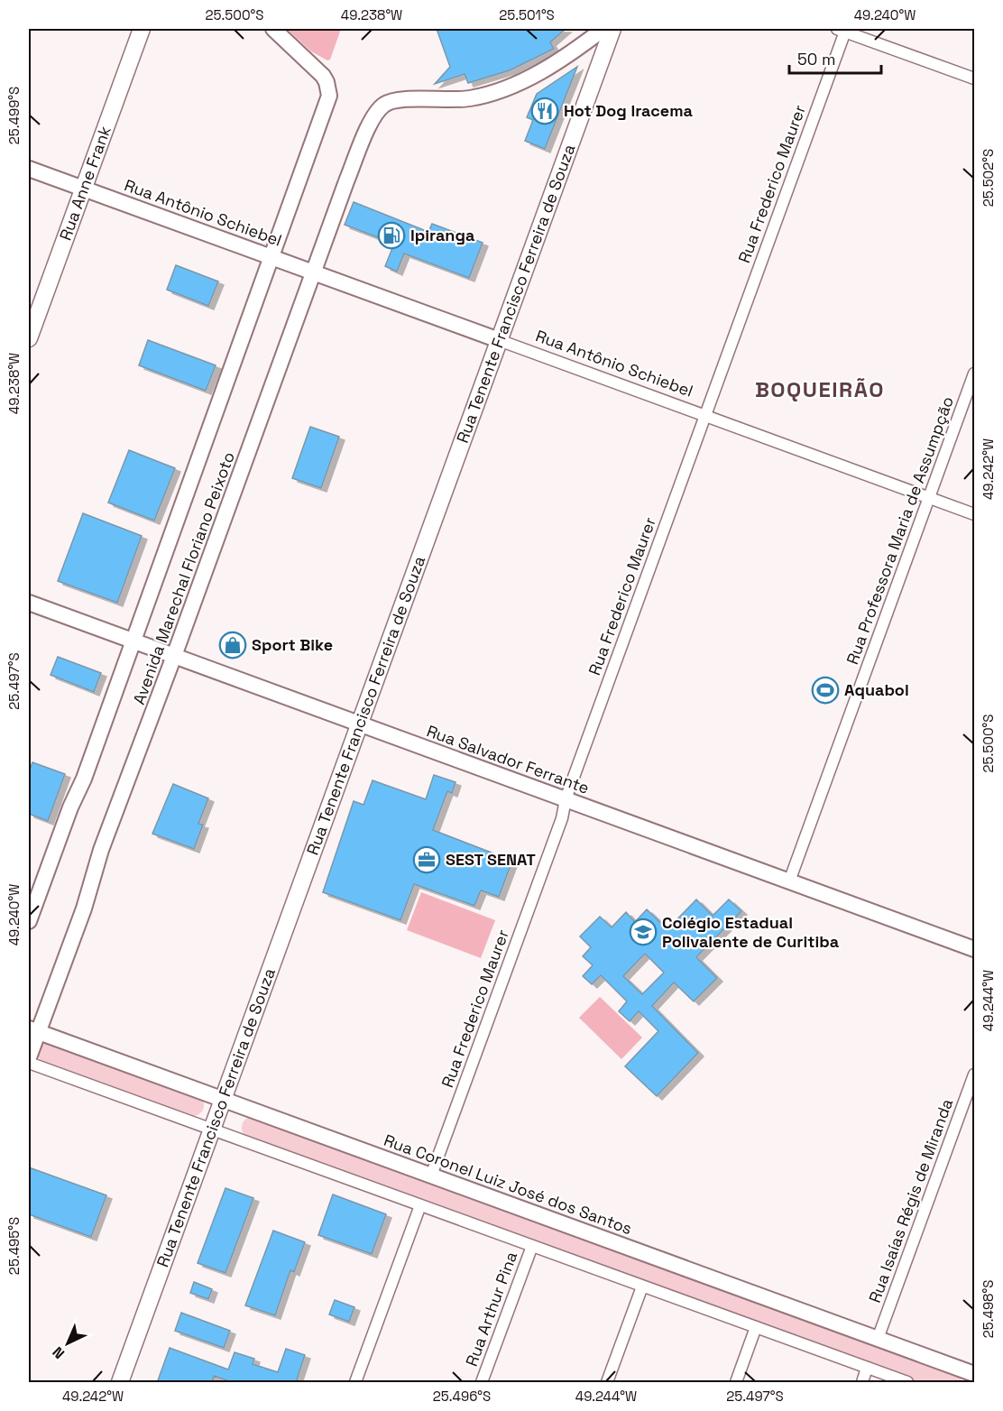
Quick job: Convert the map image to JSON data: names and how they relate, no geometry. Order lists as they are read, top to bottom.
{
  "streets": {
    "main road": ["Rua Anne Frank", "Rua Tenente Francisco Ferreira de Souza"],
    "street": [
      "Rua Frederico Maurer",
      "Rua Antônio Schiebel",
      "Rua Professora Maria de Assumpção",
      "Avenida Marechal Floriano Peixoto",
      "Rua Salvador Ferrante",
      "Rua Coronel Luiz José dos Santos",
      "Rua Isaías Régis de Miranda",
      "Rua Arthur Pina"
    ]
  },
  "crossings": [
    ["Rua Anne Frank", "Rua Antônio Schiebel"],
    ["Rua Frederico Maurer", "Rua Antônio Schiebel"],
    ["Rua Frederico Maurer", "Rua Salvador Ferrante"],
    ["Rua Frederico Maurer", "Rua Coronel Luiz José dos Santos"],
    ["Rua Antônio Schiebel", "Rua Tenente Francisco Ferreira de Souza"],
    ["Rua Antônio Schiebel", "Rua Professora Maria de Assumpção"],
    ["Rua Antônio Schiebel", "Avenida Marechal Floriano Peixoto"],
    ["Rua Tenente Francisco Ferreira de Souza", "Rua Salvador Ferrante"],
    ["Rua Tenente Francisco Ferreira de Souza", "Rua Coronel Luiz José dos Santos"],
    ["Rua Professora Maria de Assumpção", "Rua Salvador Ferrante"],
    ["Avenida Marechal Floriano Peixoto", "Rua Salvador Ferrante"],
    ["Avenida Marechal Floriano Peixoto", "Rua Coronel Luiz José dos Santos"],
    ["Rua Coronel Luiz José dos Santos", "Rua Isaías Régis de Miranda"]
  ],
  "districts": ["BOQUEIRÃO"],
  "places": {
    "restaurant": ["Hot Dog Iracema"],
    "fuel station": ["Ipiranga"],
    "shop": ["Sport Bike"],
    "sports": ["Aquabol"],
    "office": ["SEST SENAT"],
    "school or university": ["Colégio Estadual Polivalente de Curitiba"]
  },
  "scale_bar": "50 m",
  "north": "bottom left",
  "coordinates": [
    "25.500°S",
    "49.238°W",
    "25.501°S",
    "49.240°W",
    "25.499°S",
    "25.502°S",
    "49.242°W",
    "25.497°S",
    "49.244°W",
    "25.495°S",
    "25.498°S",
    "25.496°S"
  ]
}
